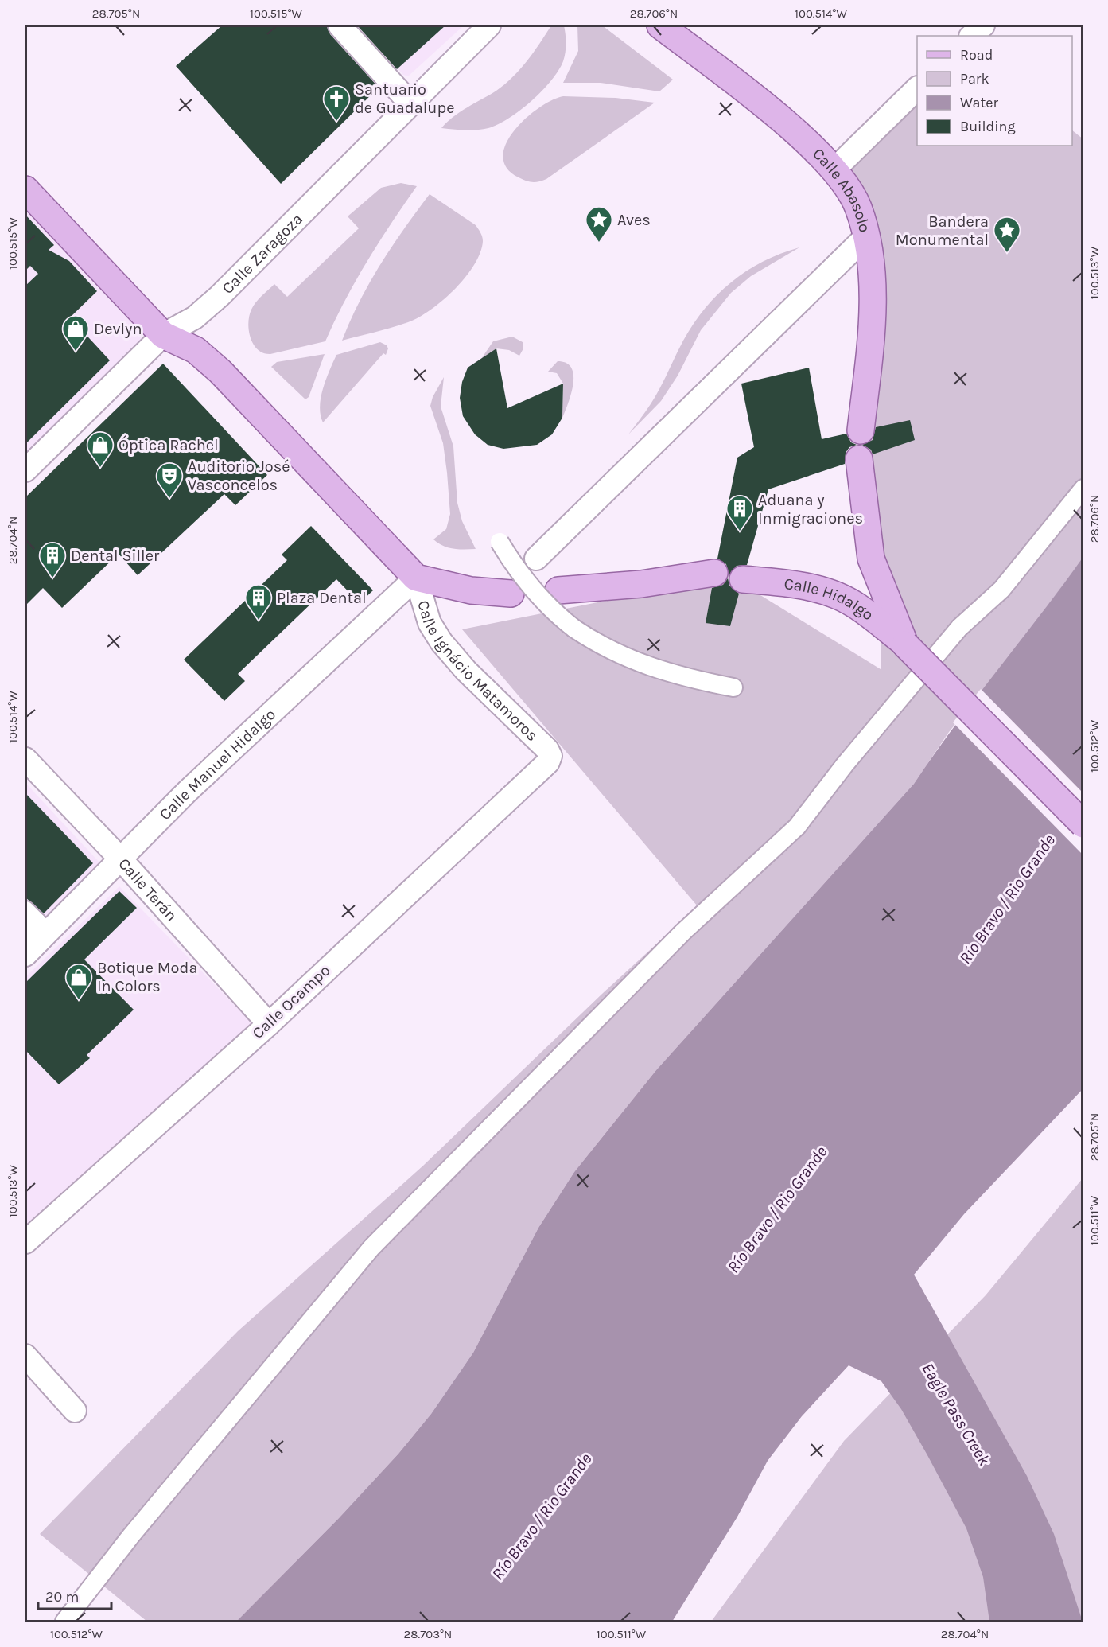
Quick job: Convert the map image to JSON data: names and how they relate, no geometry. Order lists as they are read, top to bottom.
{
  "streets": {
    "main road": ["Calle Abasolo", "Calle Hidalgo", "Calle Ignácio Matamoros"],
    "street": [
      "Calle Zaragoza",
      "Calle Manuel Hidalgo",
      "Calle Terán",
      "Calle Ocampo"
    ]
  },
  "crossings": [
    ["Calle Zaragoza", "Calle Ignácio Matamoros"],
    ["Calle Ignácio Matamoros", "Calle Manuel Hidalgo"],
    ["Calle Ignácio Matamoros", "Calle Ocampo"],
    ["Calle Manuel Hidalgo", "Calle Terán"],
    ["Calle Terán", "Calle Ocampo"]
  ],
  "water": ["Río Bravo / Rio Grande", "Eagle Pass Creek"],
  "places": {
    "church": ["Santuario de Guadalupe"],
    "place": ["Aves", "Bandera Monumental"],
    "shop": ["Devlyn", "Óptica Rachel", "Botique Moda In Colors"],
    "theatre": ["Auditorio José Vasconcelos"],
    "building": ["Aduana y Inmigraciones", "Dental Siller", "Plaza Dental"]
  },
  "legend": [
    "Road",
    "Park",
    "Water",
    "Building"
  ],
  "scale_bar": "20 m",
  "coordinates": [
    "28.705°N",
    "100.515°W",
    "28.706°N",
    "100.514°W",
    "100.513°W",
    "28.704°N",
    "100.512°W",
    "100.511°W",
    "28.703°N"
  ]
}
